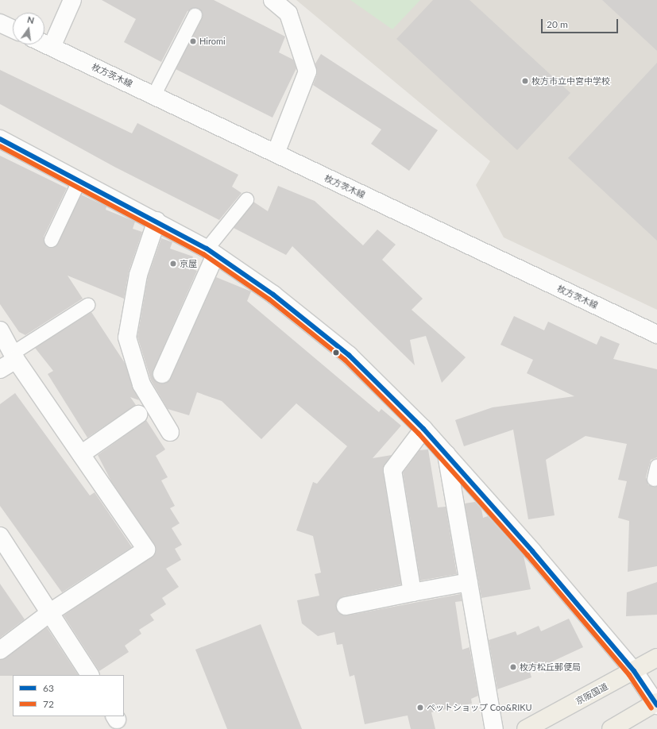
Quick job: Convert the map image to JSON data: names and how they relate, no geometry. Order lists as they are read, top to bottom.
{
  "streets": {
    "highway": ["京阪国道"],
    "street": ["枚方茨木線"]
  },
  "places": [
    "Hiromi",
    "枚方市立中宮中学校",
    "京屋",
    "枚方松丘郵便局",
    "ペットショップ Coo&RIKU"
  ],
  "lines": ["transit line 63", "transit line 72"],
  "legend": ["63", "72"],
  "scale_bar": "20 m",
  "north": "top"
}
